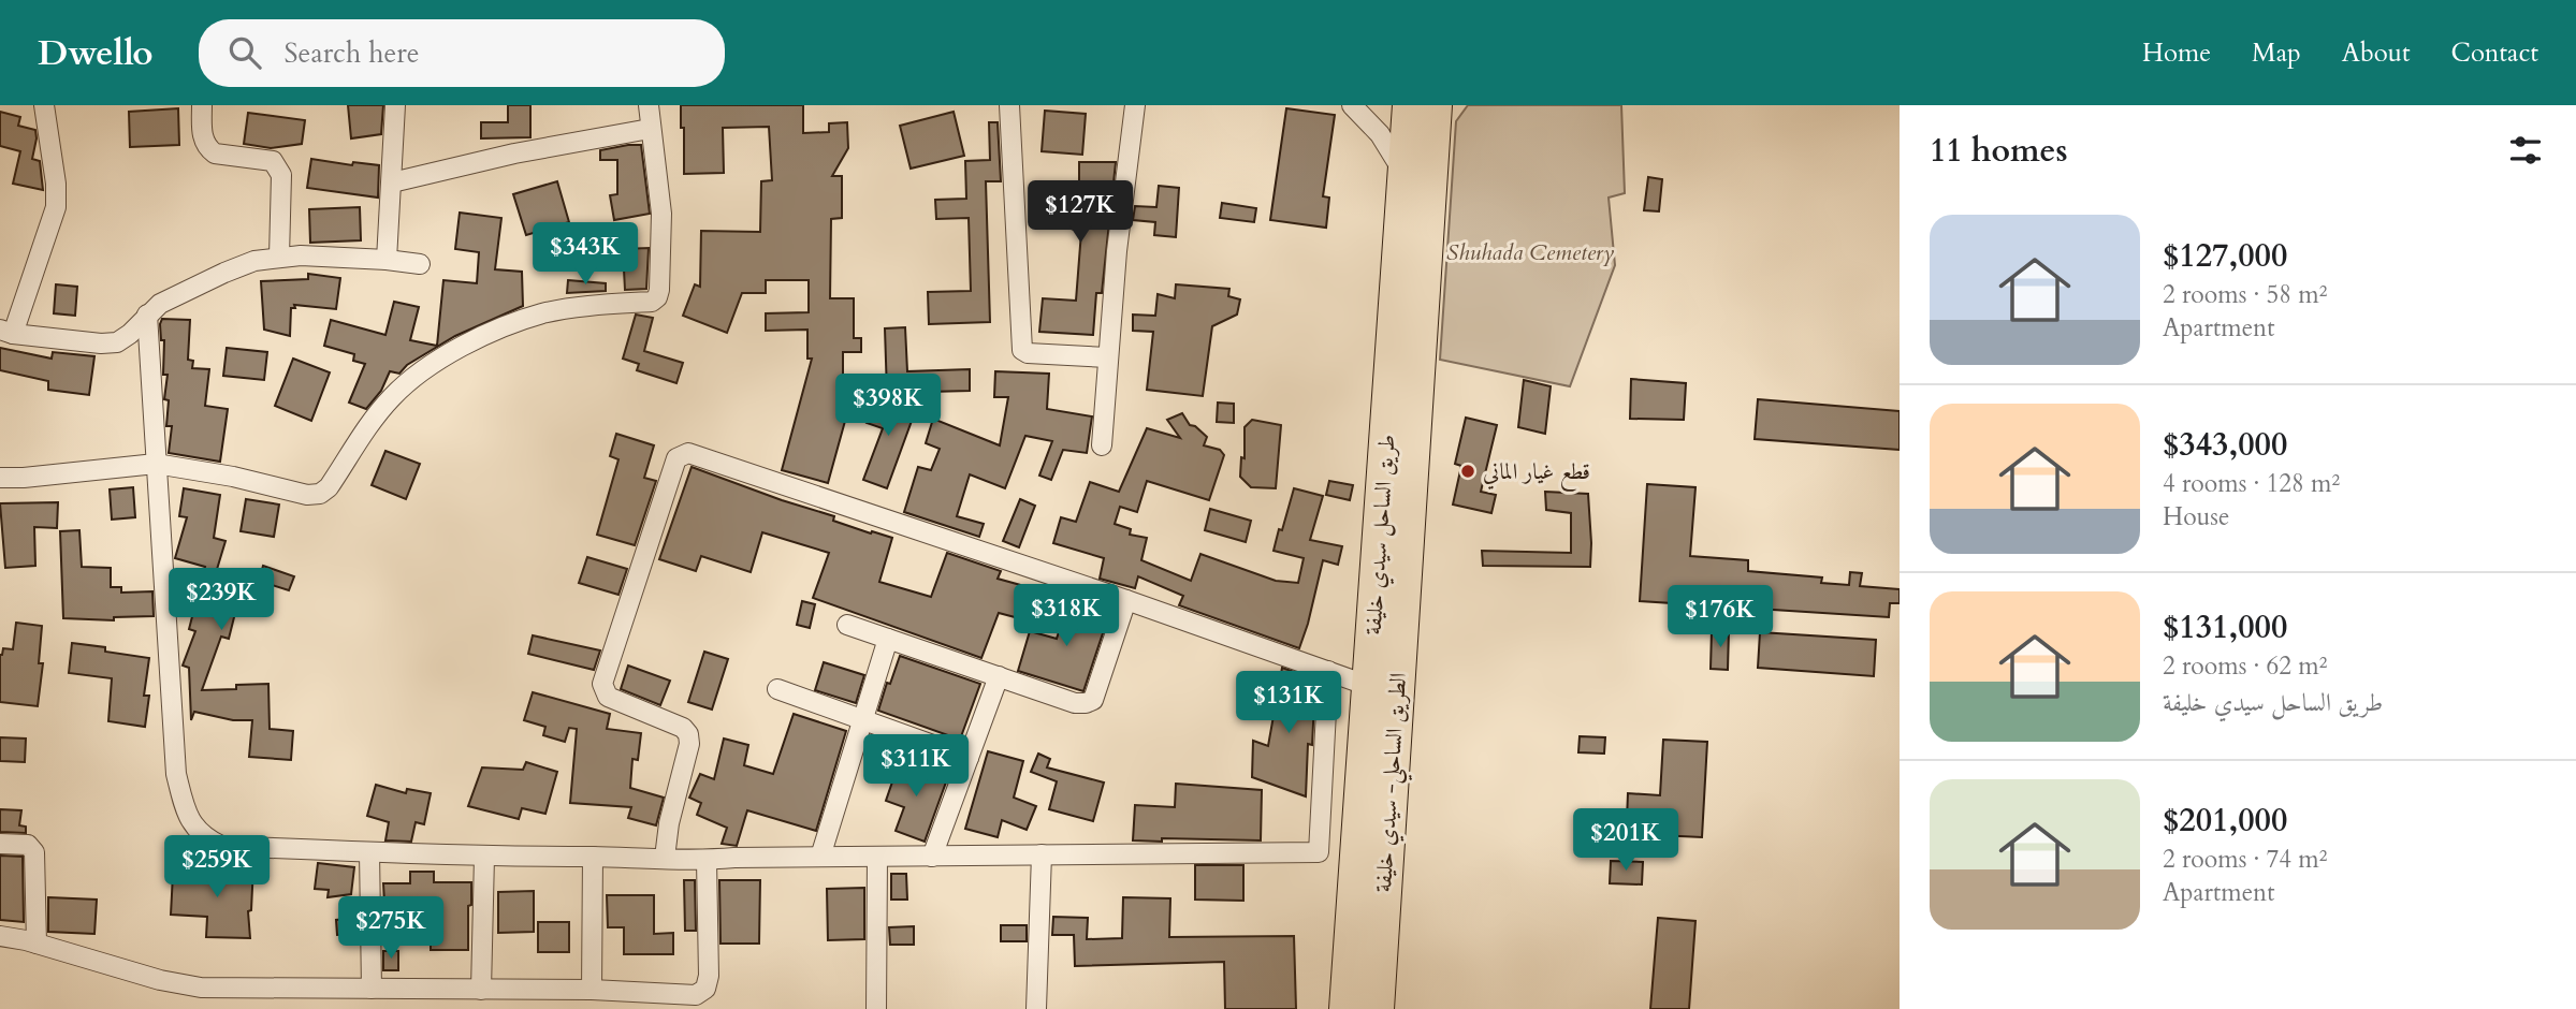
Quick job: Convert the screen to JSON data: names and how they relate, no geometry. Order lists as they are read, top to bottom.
{
  "streets": {
    "highway": ["طريق الساحل سيدي خليفة", "الطريق الساحلي- سيدي خليفة"]
  },
  "parks": ["Shuhada Cemetery"],
  "places": ["قطع غيار الماني"],
  "page": {
    "header": "Dwello",
    "search": "Search here",
    "nav": [
      "Home",
      "Map",
      "About",
      "Contact"
    ],
    "heading": "11 homes",
    "price": [
      "$127K",
      "$343K",
      "$398K",
      "$239K",
      "$318K",
      "$176K",
      "$131K",
      "$311K",
      "$201K",
      "$259K",
      "$275K"
    ],
    "list": [
      {
        "name": "$127,000",
        "note": "2 rooms · 58 m² · Apartment"
      },
      {
        "name": "$343,000",
        "note": "4 rooms · 128 m² · House"
      },
      {
        "name": "$131,000",
        "note": "2 rooms · 62 m² · طريق الساحل سيدي خليفة"
      },
      {
        "name": "$201,000",
        "note": "2 rooms · 74 m² · Apartment"
      }
    ]
  }
}
